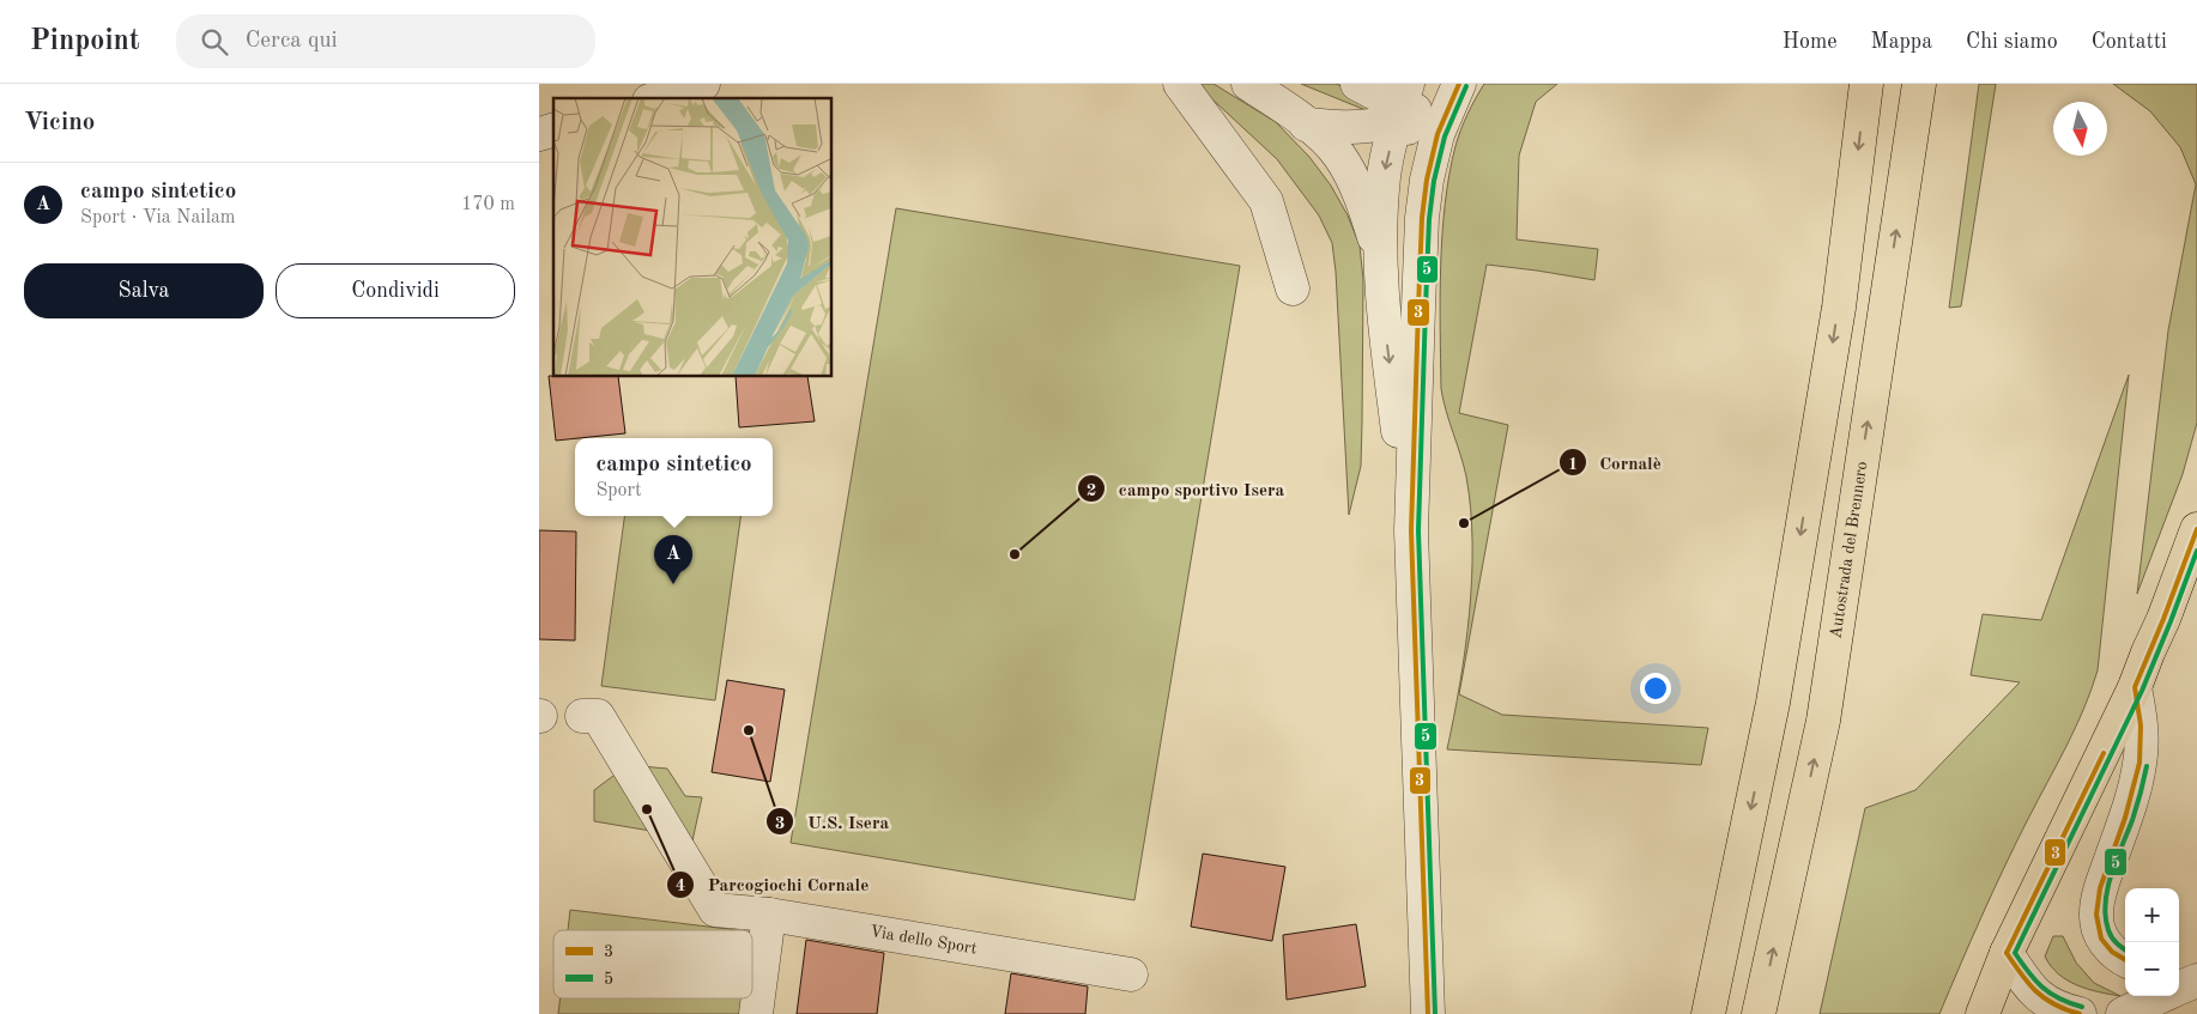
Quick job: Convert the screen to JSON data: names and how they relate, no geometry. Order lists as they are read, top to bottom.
{
  "streets": {
    "main road": ["Autostrada del Brennero"],
    "street": ["Via dello Sport"]
  },
  "places": [
    "Cornalè",
    "campo sportivo Isera",
    "U.S. Isera",
    "Parcogiochi Cornale"
  ],
  "lines": ["transit line 3", "transit line 5"],
  "legend": ["3", "5"],
  "north": "bottom",
  "page": {
    "header": "Pinpoint",
    "search": "Cerca qui",
    "nav": [
      "Home",
      "Mappa",
      "Chi siamo",
      "Contatti"
    ],
    "heading": "Vicino",
    "list": [
      {
        "mark": "A",
        "name": "campo sintetico",
        "note": "Sport · Via Nailam",
        "value": "170 m"
      }
    ],
    "buttons": ["Salva", "Condividi"],
    "popup": ["campo sintetico", "Sport"],
    "pins": "A",
    "map_buttons": ["+", "−"]
  }
}
